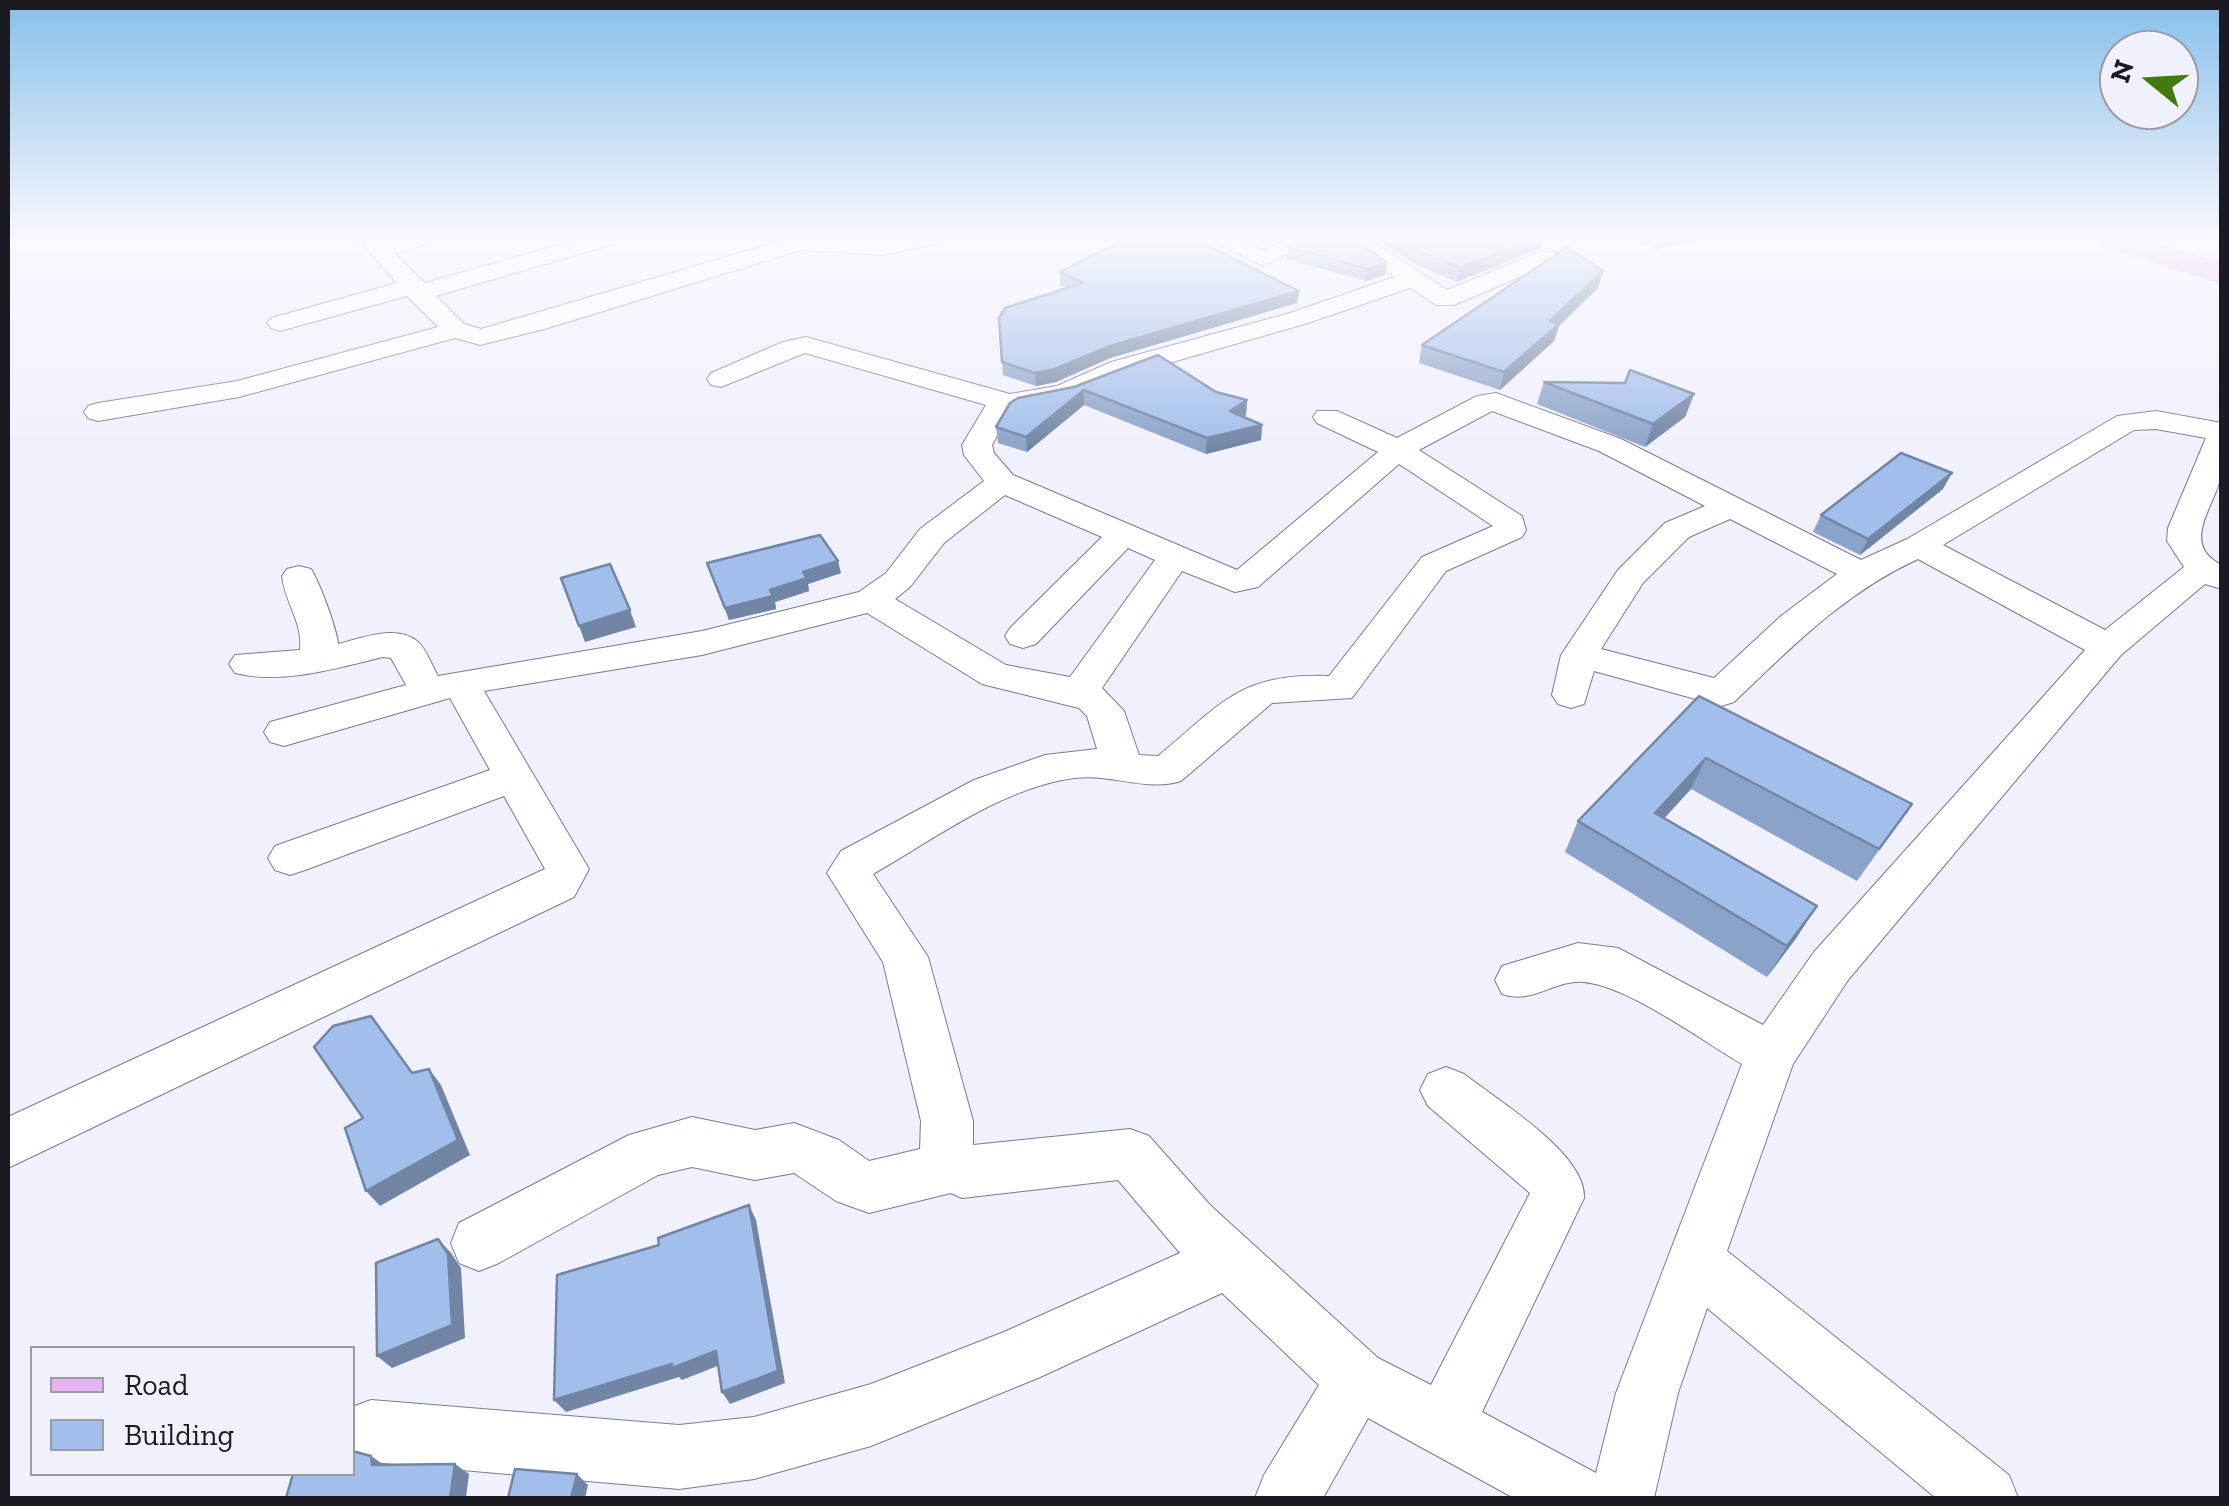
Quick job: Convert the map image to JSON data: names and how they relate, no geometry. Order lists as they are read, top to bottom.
{
  "legend": ["Road", "Building"],
  "north": "left"
}
